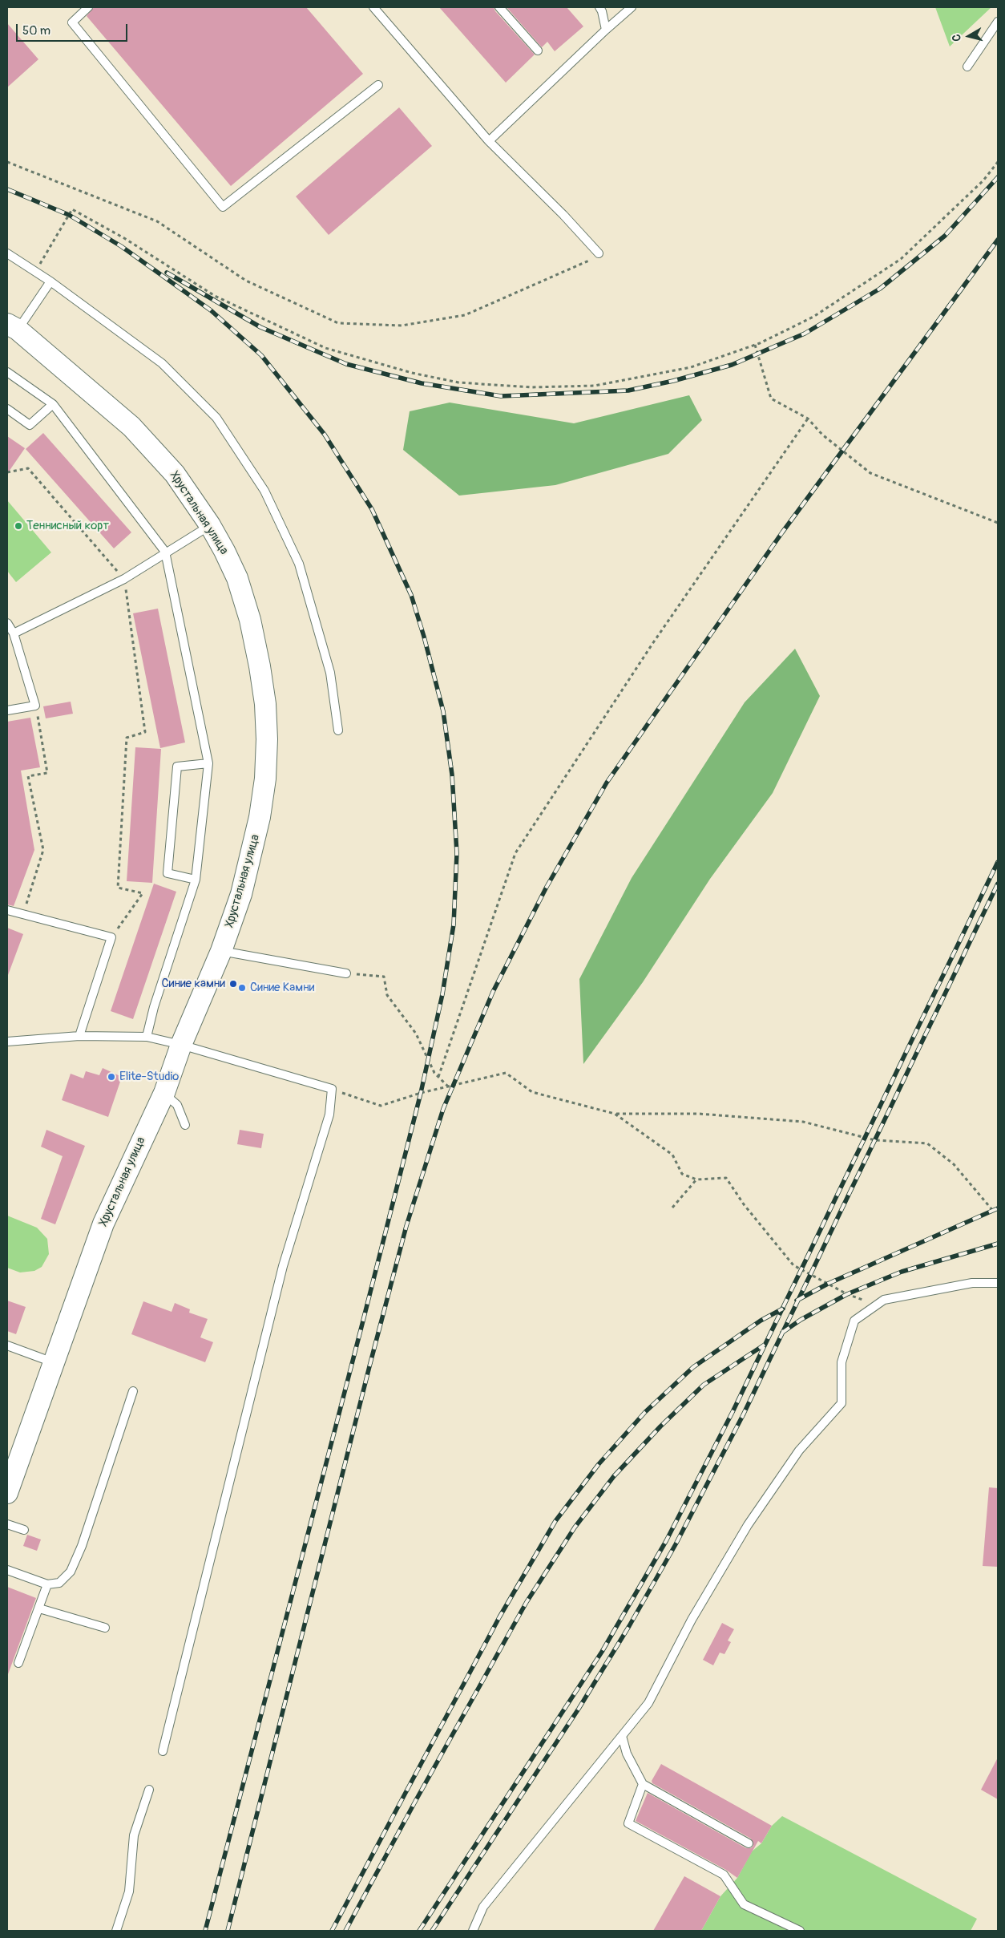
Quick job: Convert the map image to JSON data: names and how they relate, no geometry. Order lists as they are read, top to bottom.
{
  "streets": {
    "street": ["Хрустальная улица"]
  },
  "places": [
    "Теннисный корт",
    "Синие камни",
    "Синие Камни",
    "Elite-Studio"
  ],
  "scale_bar": "50 m",
  "north": "left"
}
